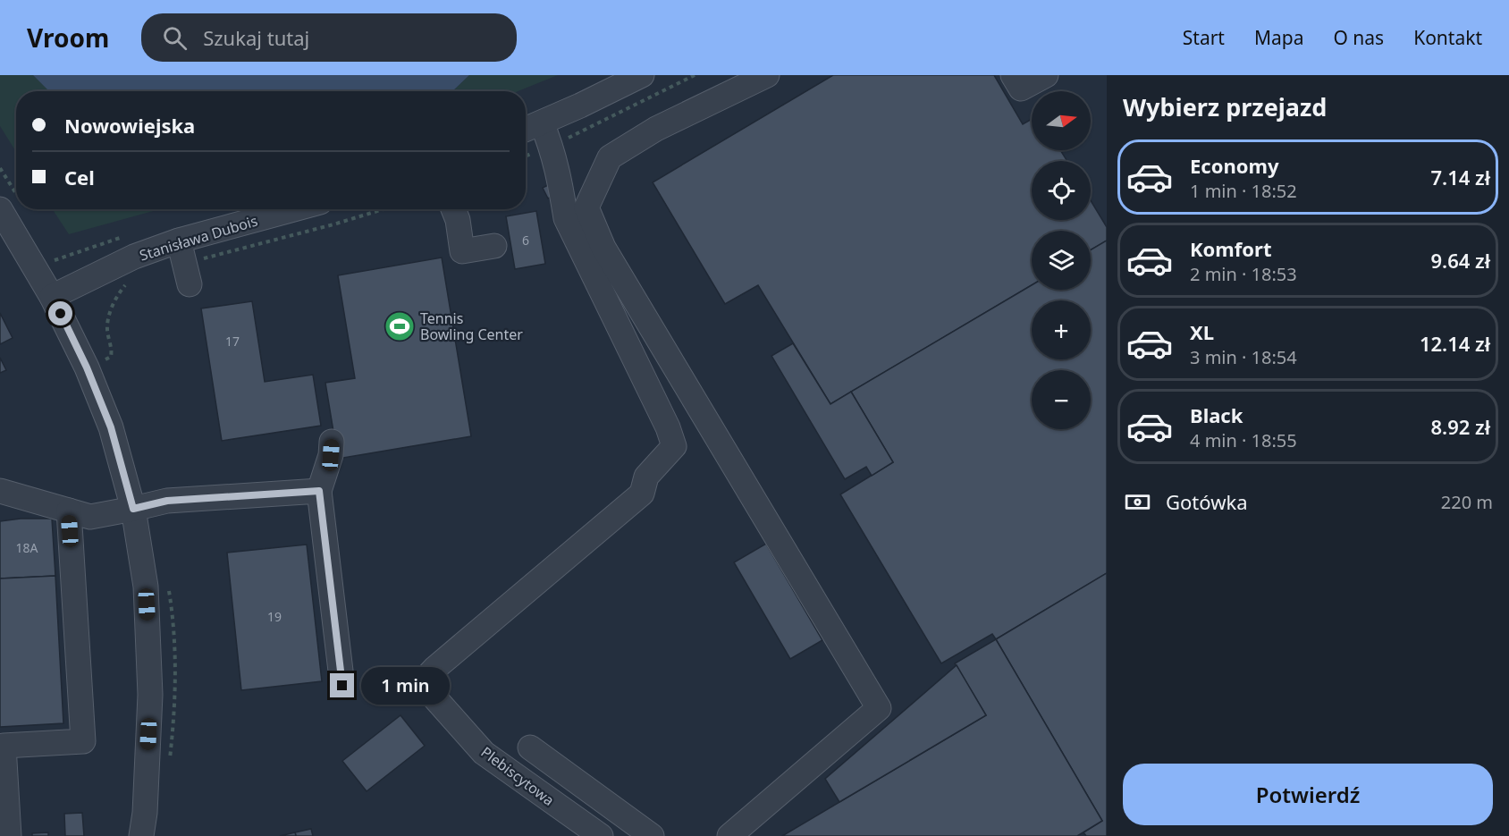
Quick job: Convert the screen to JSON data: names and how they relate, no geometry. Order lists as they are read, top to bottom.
{
  "streets": {
    "street": ["Stanisława Dubois", "Plebiscytowa"]
  },
  "places": {
    "sports": ["Tennis Bowling Center"]
  },
  "house_numbers": [
    "6",
    "17",
    "18A",
    "19"
  ],
  "north": "right",
  "page": {
    "header": "Vroom",
    "search": "Szukaj tutaj",
    "nav": [
      "Start",
      "Mapa",
      "O nas",
      "Kontakt"
    ],
    "heading": "Wybierz przejazd",
    "map_buttons": ["+", "−"],
    "banner": ["Nowowiejska", "Cel"],
    "list": [
      {
        "name": "Economy",
        "note": "1 min · 18:52",
        "value": "7.14 zł"
      },
      {
        "name": "Komfort",
        "note": "2 min · 18:53",
        "value": "9.64 zł"
      },
      {
        "name": "XL",
        "note": "3 min · 18:54",
        "value": "12.14 zł"
      },
      {
        "name": "Black",
        "note": "4 min · 18:55",
        "value": "8.92 zł"
      }
    ],
    "pay": ["Gotówka", "220 m"],
    "bubble": "1 min",
    "buttons": "Potwierdź"
  }
}
